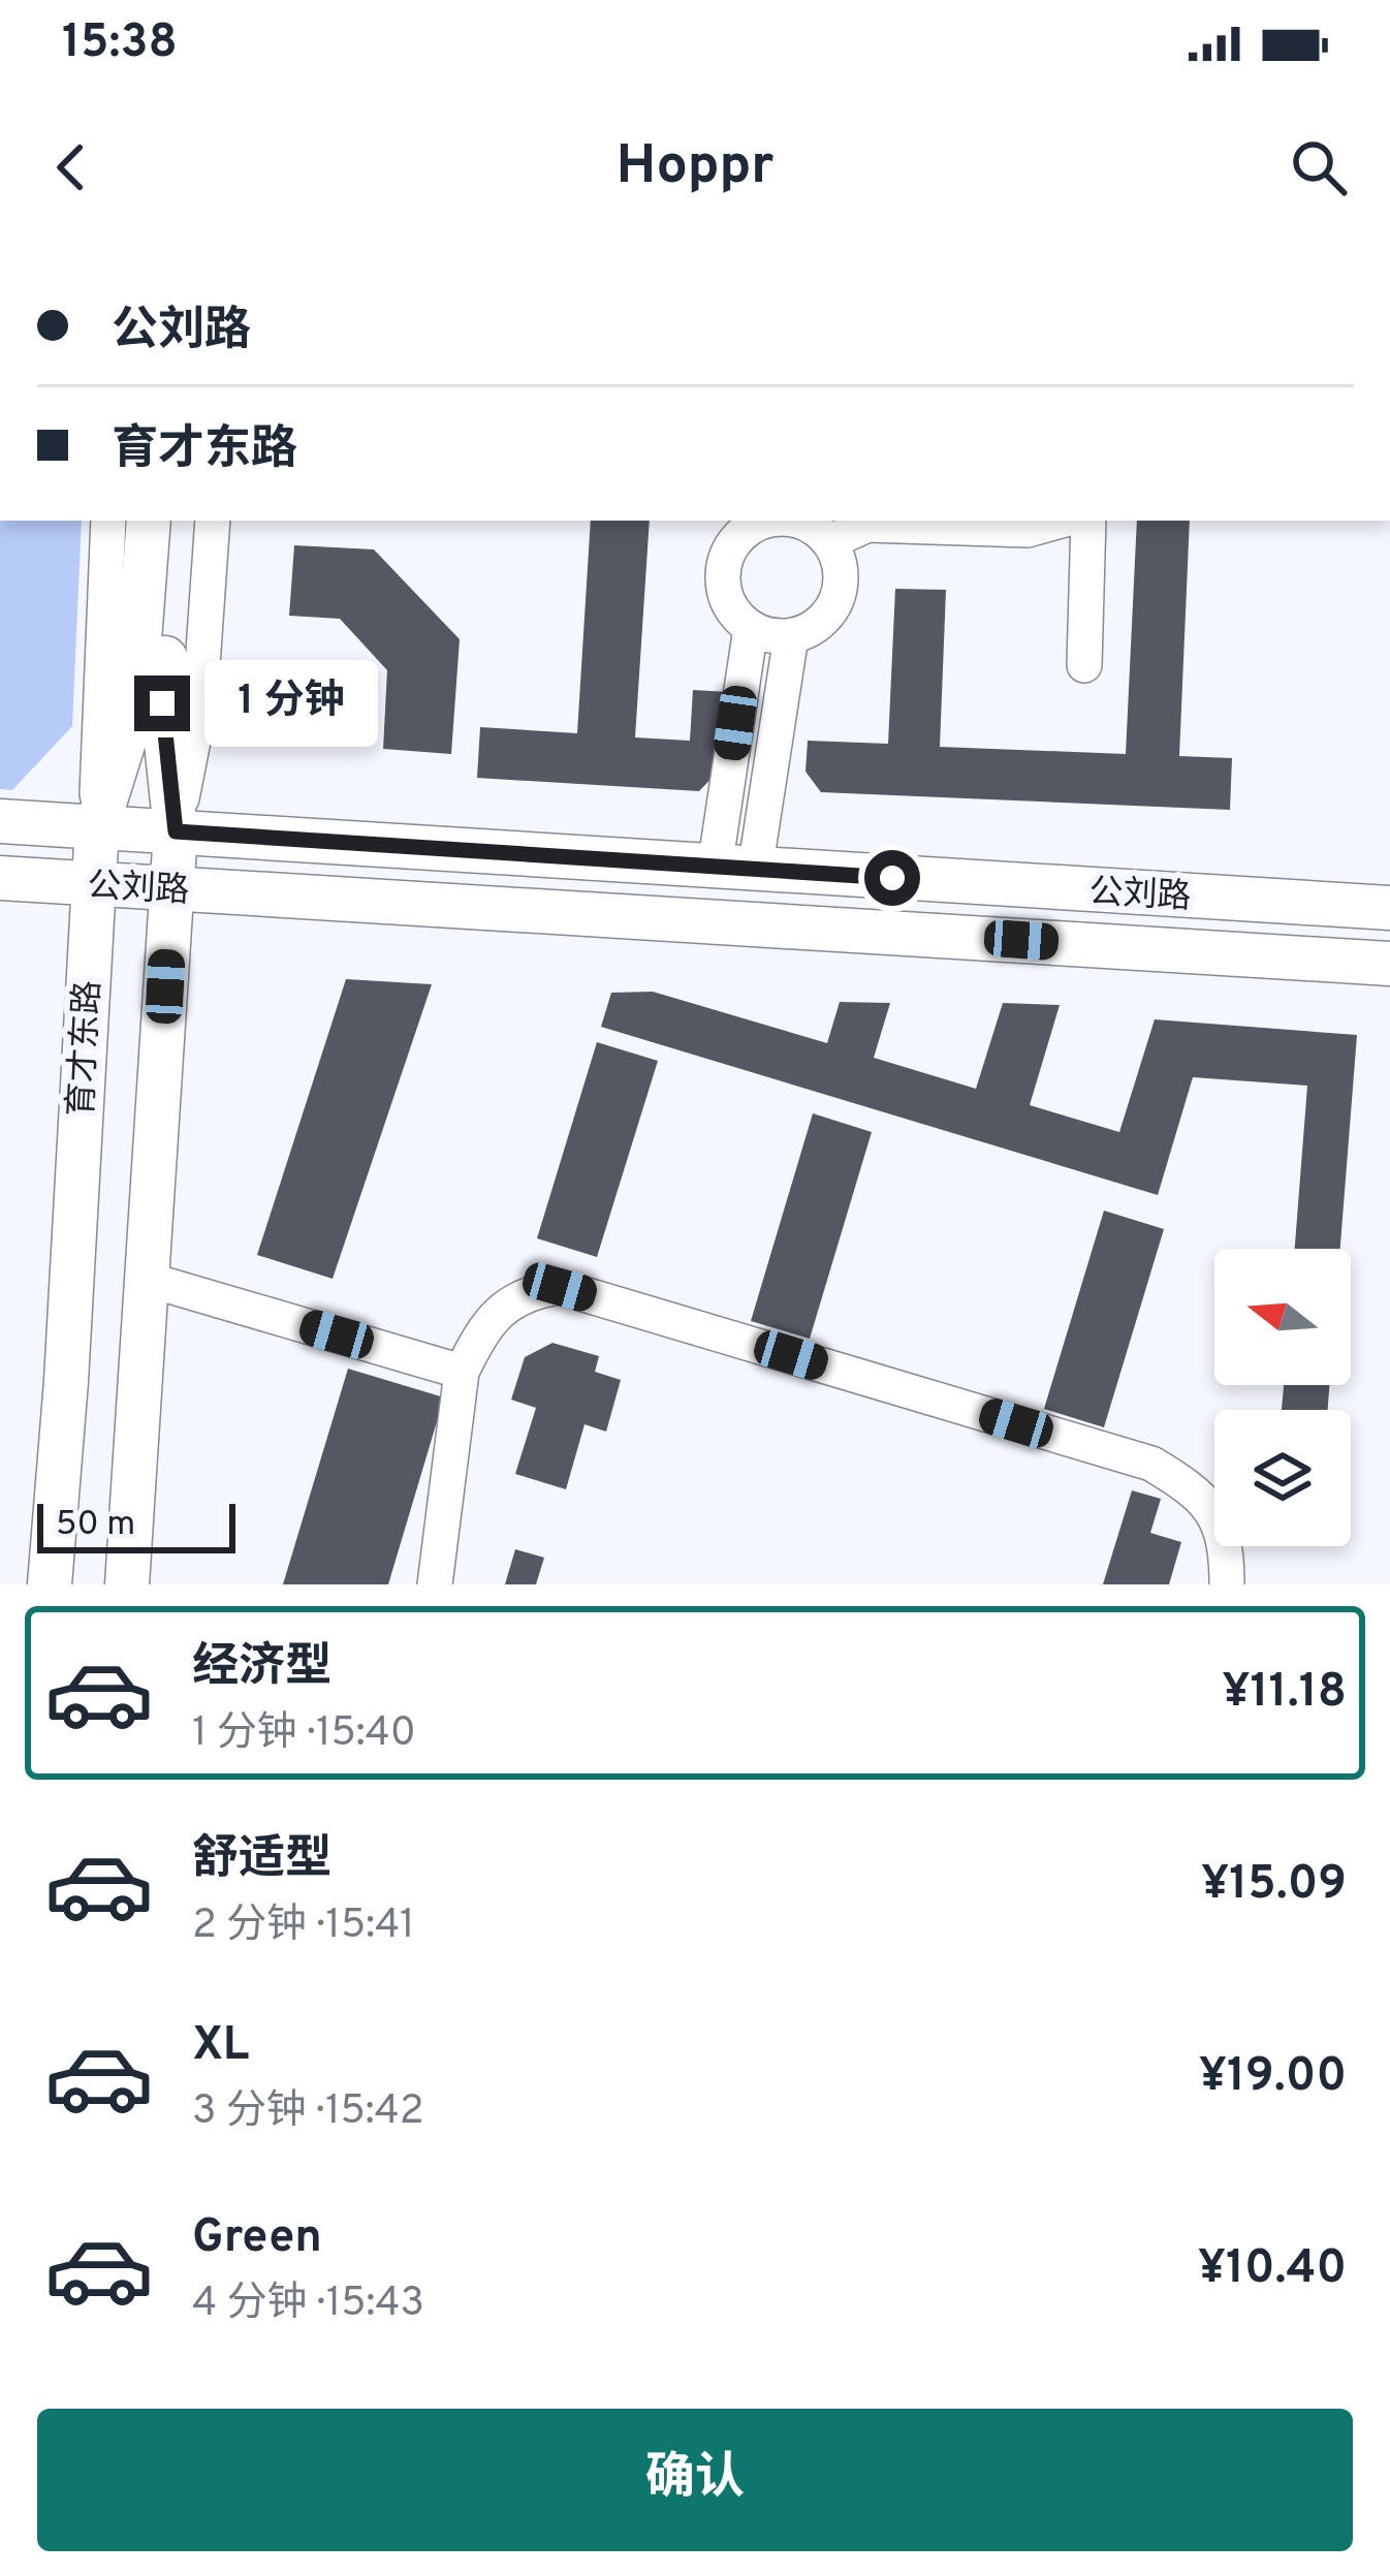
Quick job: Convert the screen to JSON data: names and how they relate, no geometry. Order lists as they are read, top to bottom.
{
  "streets": {
    "main road": ["公刘路", "育才东路"]
  },
  "crossings": [
    ["公刘路", "育才东路"]
  ],
  "scale_bar": "50 m",
  "north": "left",
  "page": {
    "status": "15:38",
    "header": "Hoppr",
    "banner": ["公刘路", "育才东路"],
    "bubble": "1 分钟",
    "scale": "50 m",
    "list": [
      {
        "name": "经济型",
        "note": "1 分钟 · 15:40",
        "value": "¥11.18"
      },
      {
        "name": "舒适型",
        "note": "2 分钟 · 15:41",
        "value": "¥15.09"
      },
      {
        "name": "XL",
        "note": "3 分钟 · 15:42",
        "value": "¥19.00"
      },
      {
        "name": "Green",
        "note": "4 分钟 · 15:43",
        "value": "¥10.40"
      }
    ],
    "buttons": "确认"
  }
}
